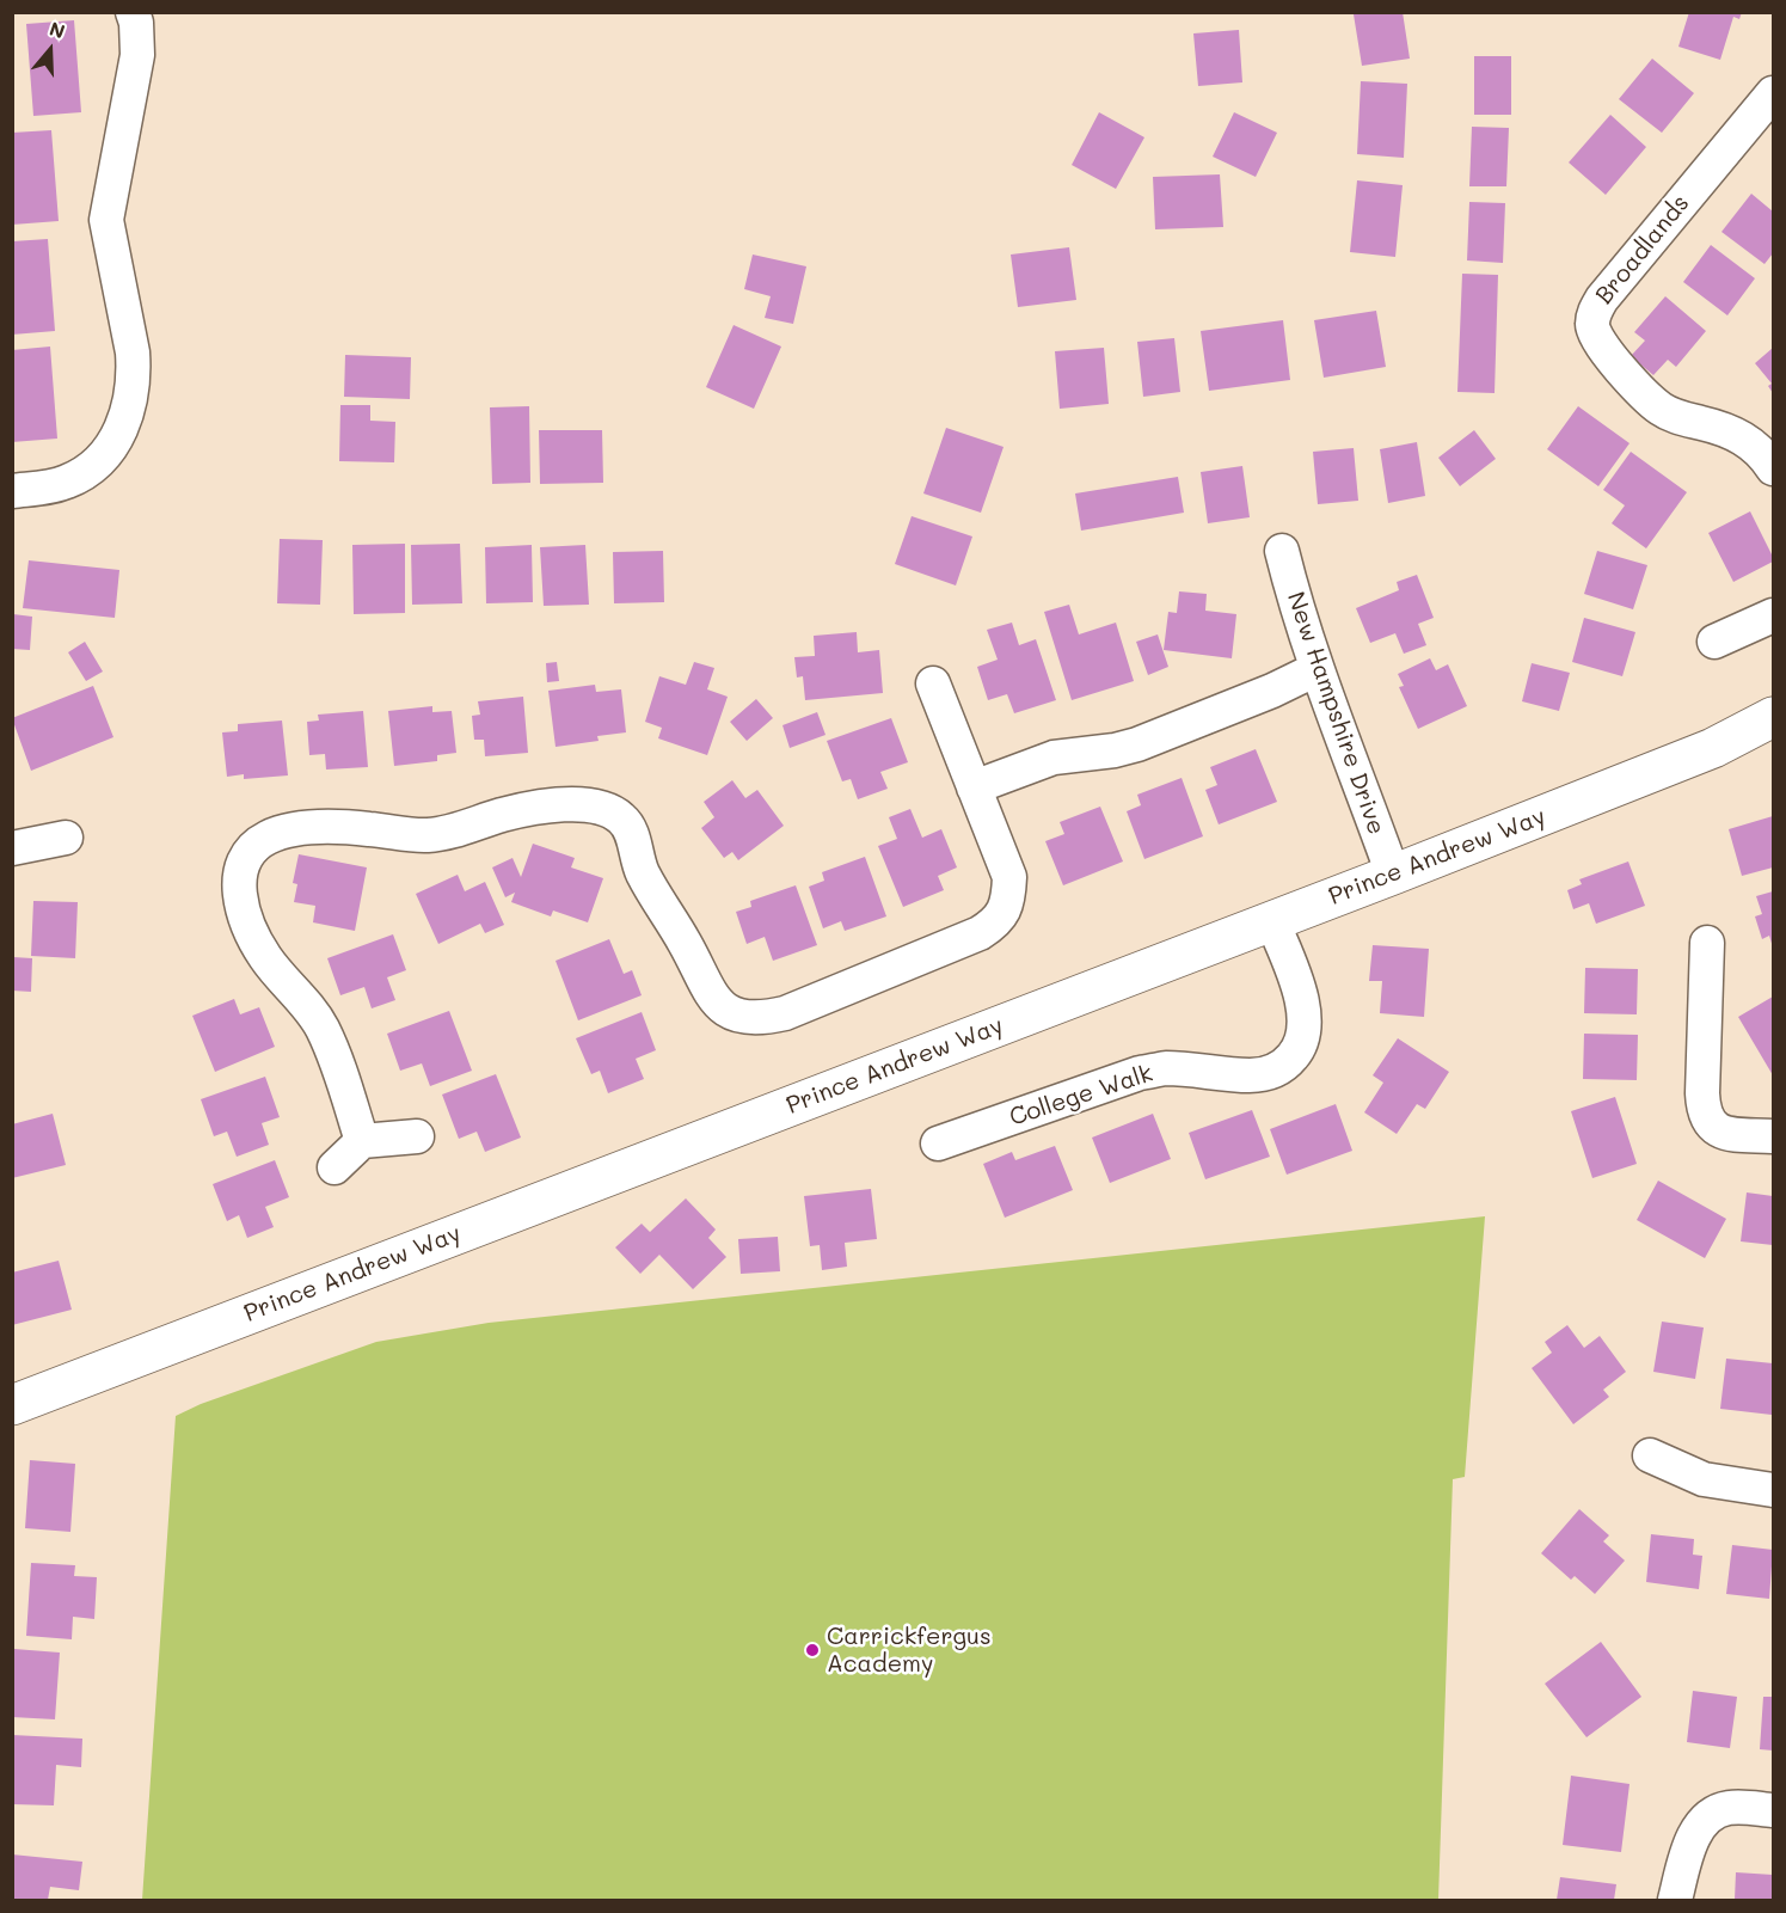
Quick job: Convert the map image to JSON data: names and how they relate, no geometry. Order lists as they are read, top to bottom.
{
  "streets": {
    "street": [
      "Broadlands",
      "New Hampshire Drive",
      "Prince Andrew Way",
      "College Walk"
    ]
  },
  "crossings": [
    ["New Hampshire Drive", "Prince Andrew Way"],
    ["Prince Andrew Way", "College Walk"]
  ],
  "places": ["Carrickfergus Academy"],
  "north": "top"
}
